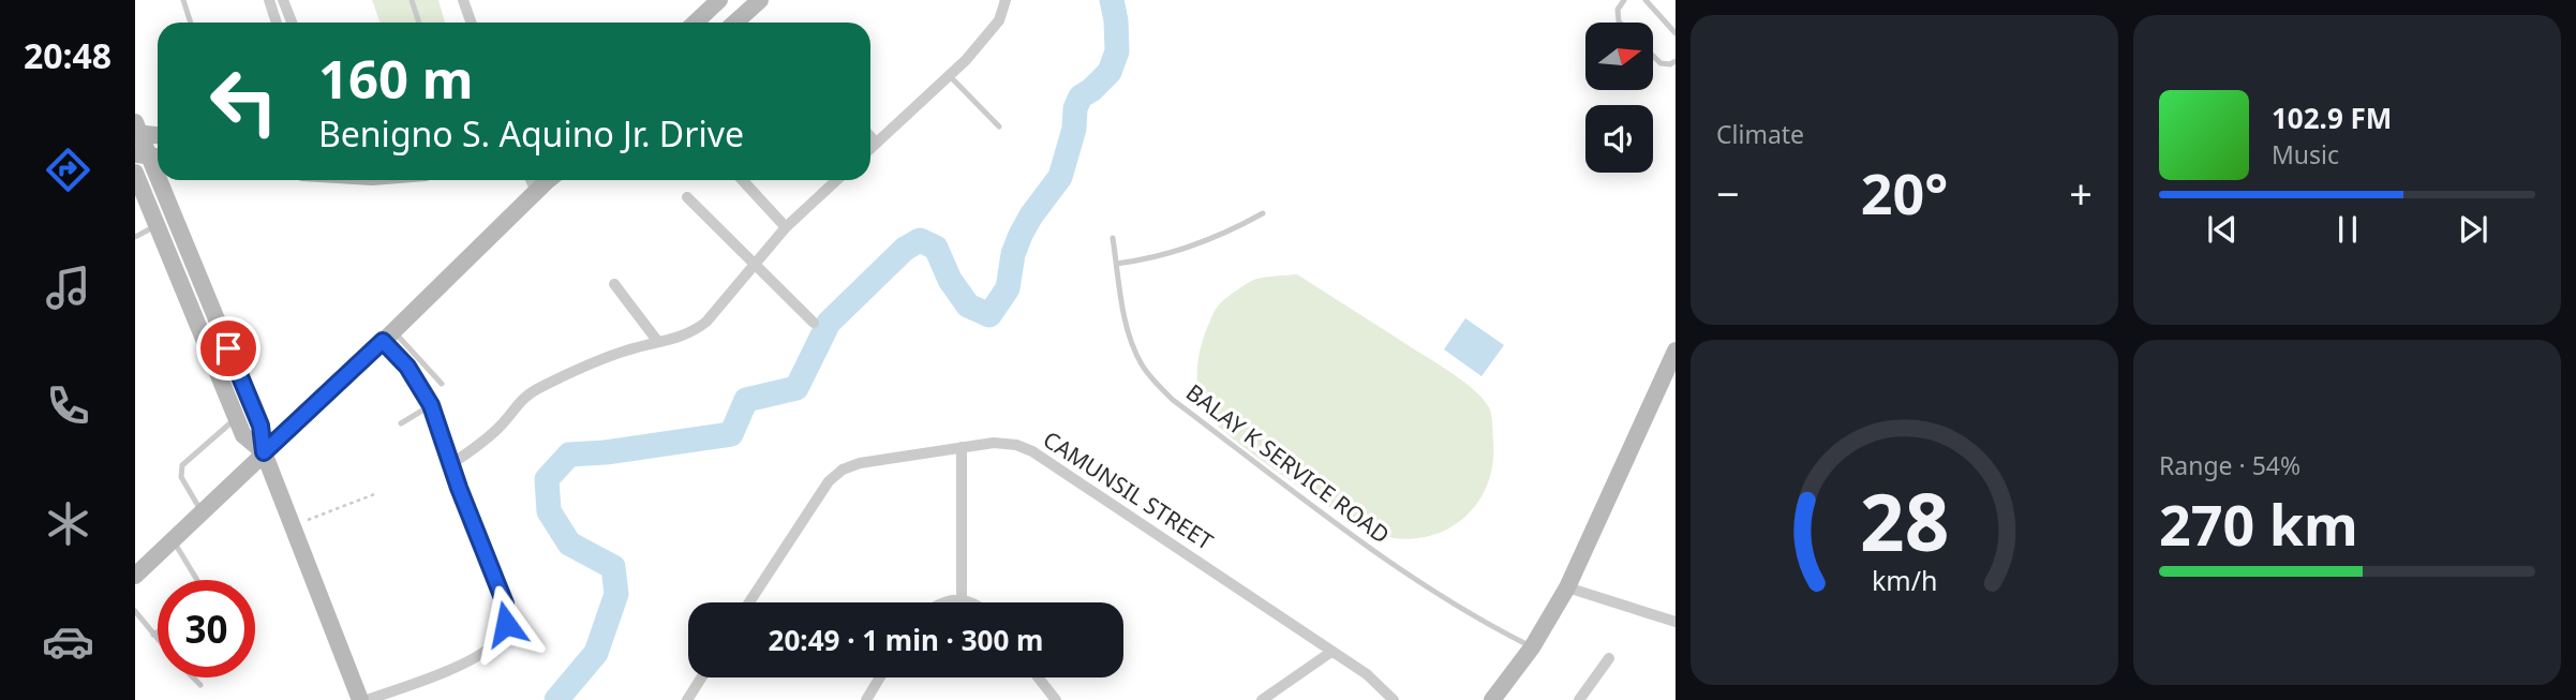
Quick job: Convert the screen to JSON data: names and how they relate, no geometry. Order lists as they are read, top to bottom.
{
  "streets": {
    "street": ["CAMUNSIL STREET"],
    "lane": ["BALAY K SERVICE ROAD"]
  },
  "north": "right",
  "page": {
    "tabs": "20:48",
    "tile": [
      "Climate",
      ["Range · 54%", "270 km"]
    ],
    "turn": ["160 m", "Benigno S. Aquino Jr. Drive"],
    "song": ["102.9 FM", "Music"],
    "heat": ["−", "20°", "+"],
    "limit": "30",
    "trip": "20:49 · 1 min · 300 m",
    "gauge": ["28", "km/h"]
  }
}
